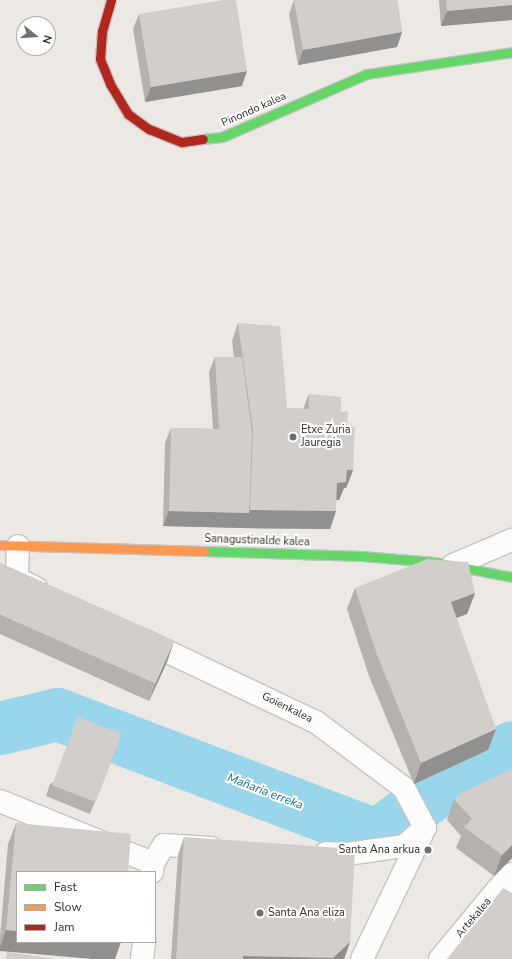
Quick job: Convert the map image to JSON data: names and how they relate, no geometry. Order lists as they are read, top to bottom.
{
  "streets": {
    "street": [
      "Pinondo kalea",
      "Sanagustinalde kalea",
      "Goienkalea",
      "Artekalea"
    ]
  },
  "water": ["Mañaria erreka"],
  "places": ["Etxe Zuria Jauregia", "Santa Ana arkua", "Santa Ana eliza"],
  "legend": ["Fast", "Slow", "Jam"],
  "north": "right"
}
